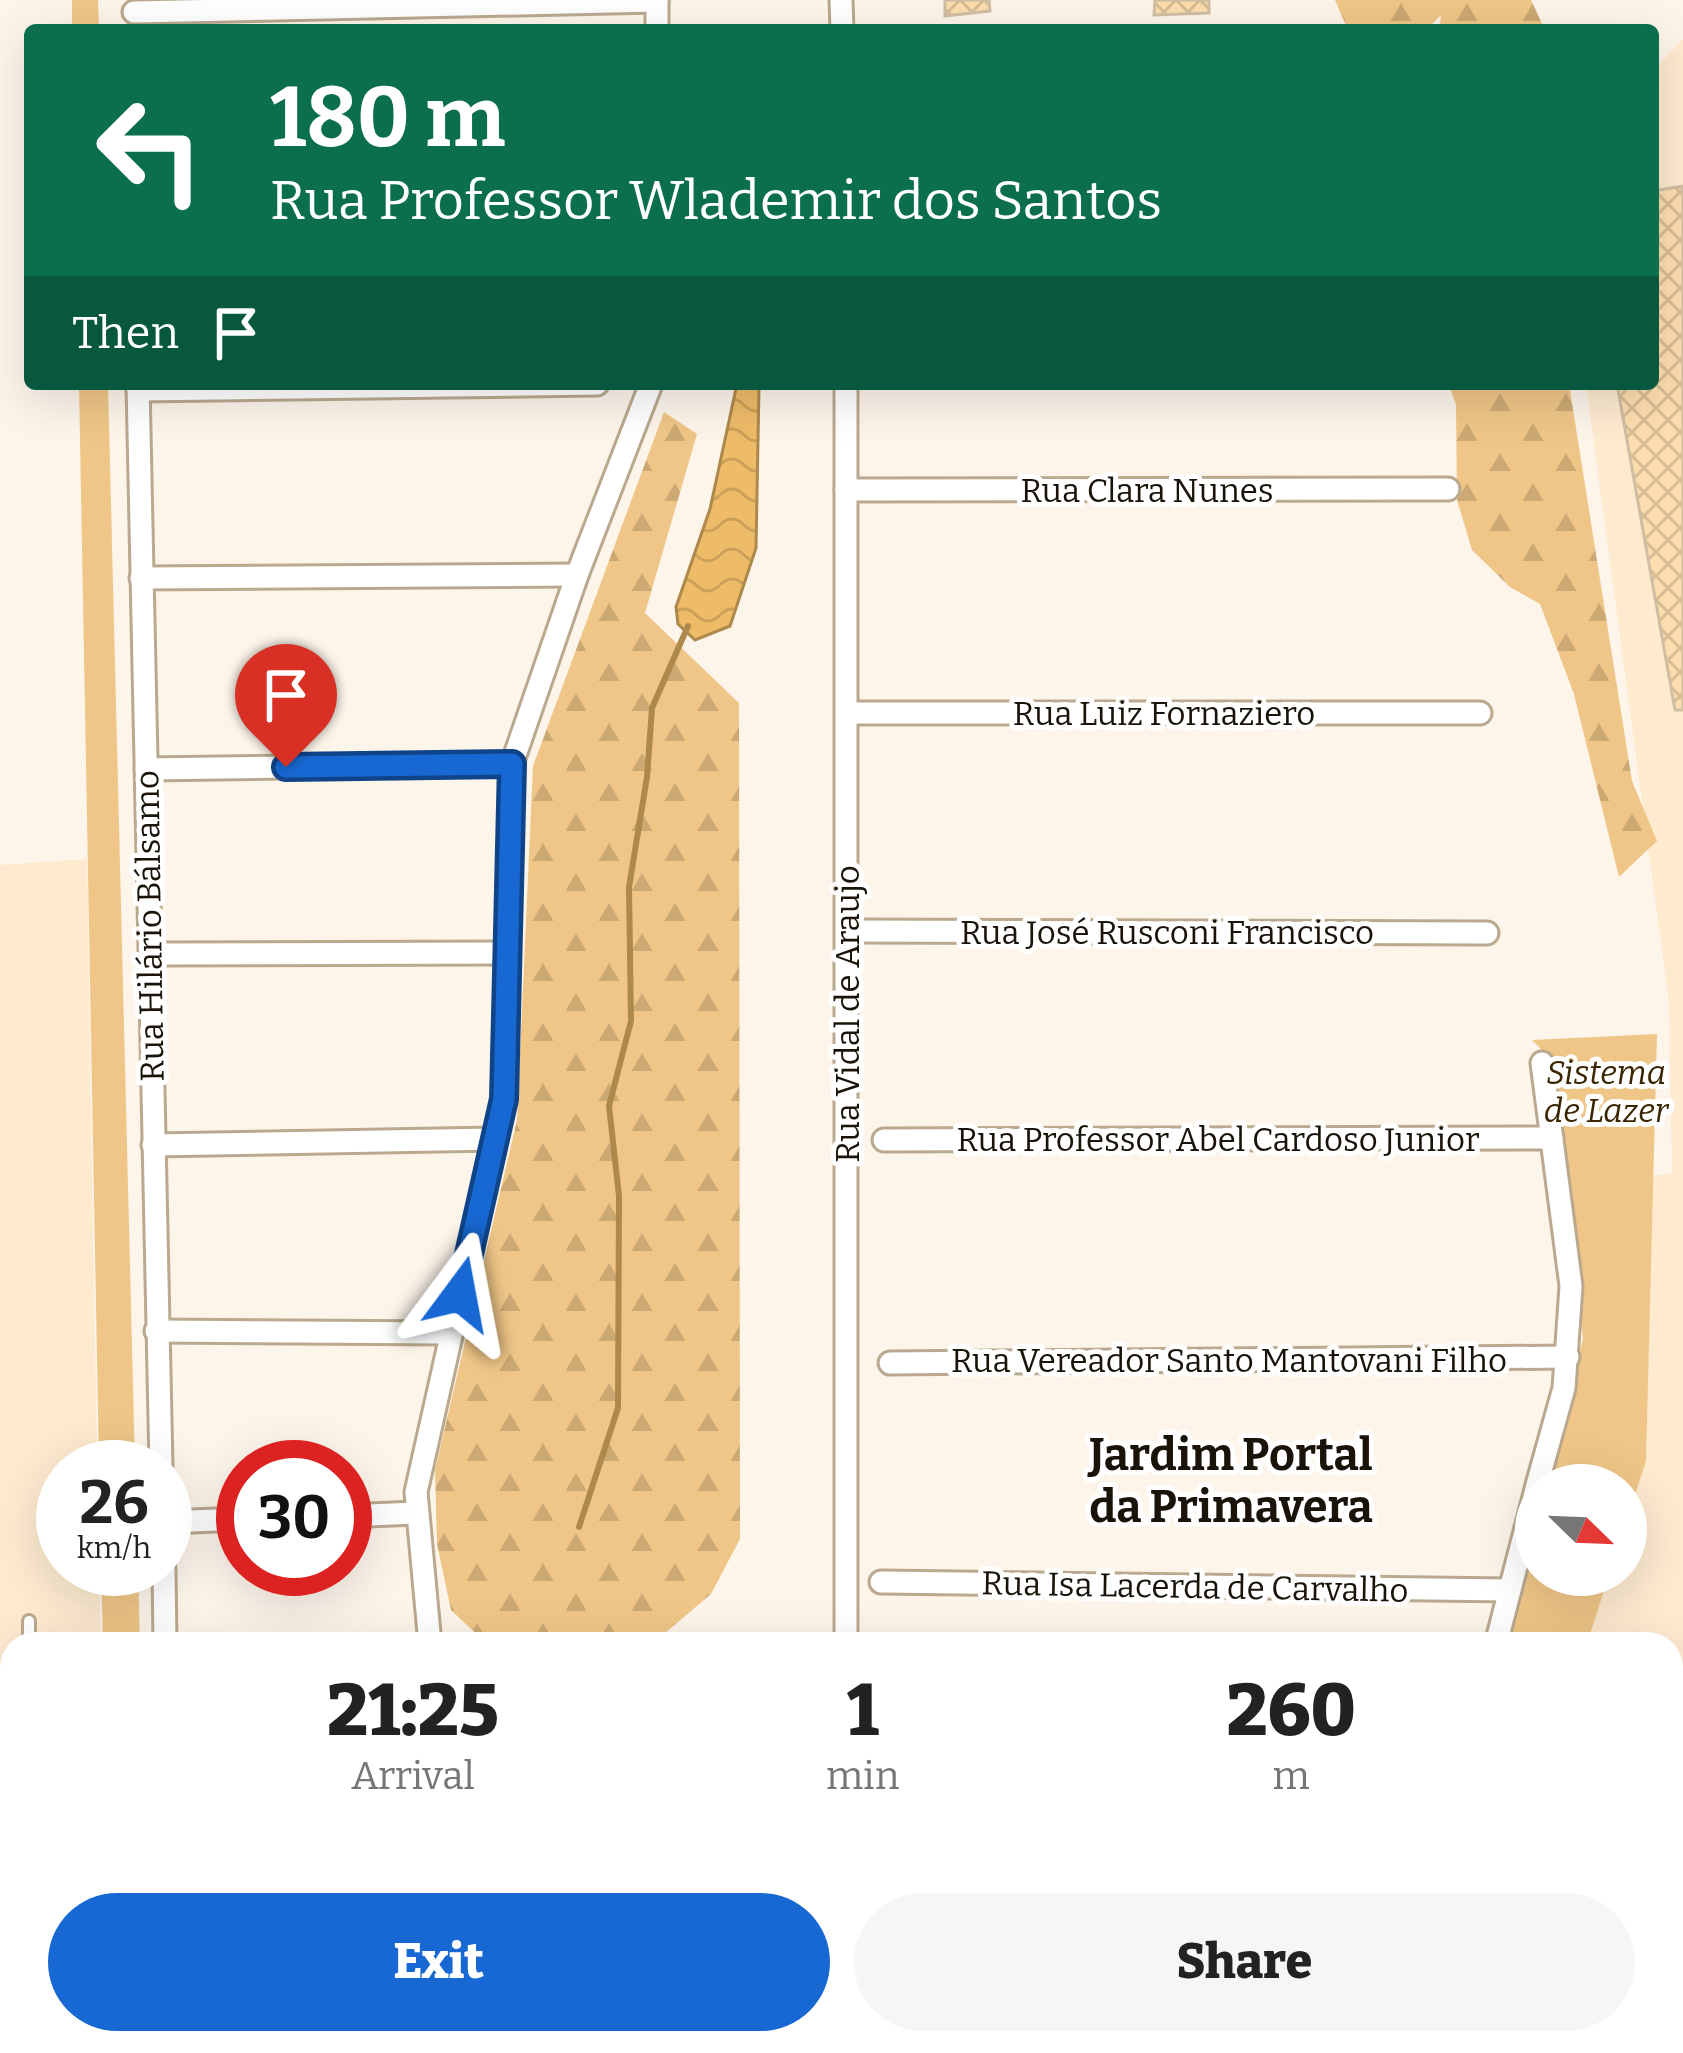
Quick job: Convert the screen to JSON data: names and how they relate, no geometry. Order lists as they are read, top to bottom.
{
  "streets": {
    "street": [
      "Rua Clara Nunes",
      "Rua Luiz Fornaziero",
      "Rua Hilário Bálsamo",
      "Rua José Rusconi Francisco",
      "Rua Vidal de Araujo",
      "Rua Professor Abel Cardoso Junior",
      "Rua Vereador Santo Mantovani Filho",
      "Rua Isa Lacerda de Carvalho"
    ]
  },
  "crossings": [
    ["Rua Clara Nunes", "Rua Vidal de Araujo"],
    ["Rua Luiz Fornaziero", "Rua Vidal de Araujo"],
    ["Rua José Rusconi Francisco", "Rua Vidal de Araujo"]
  ],
  "districts": ["Jardim Portal da Primavera"],
  "parks": ["Sistema de Lazer"],
  "north": "bottom right",
  "page": {
    "turn": ["180 m", "Rua Professor Wlademir dos Santos"],
    "then": "Then",
    "speed": "26 km/h",
    "limit": "30",
    "eta": [
      "21:25",
      "Arrival",
      "1",
      "min",
      "260",
      "m"
    ],
    "buttons": ["Exit", "Share"]
  }
}
